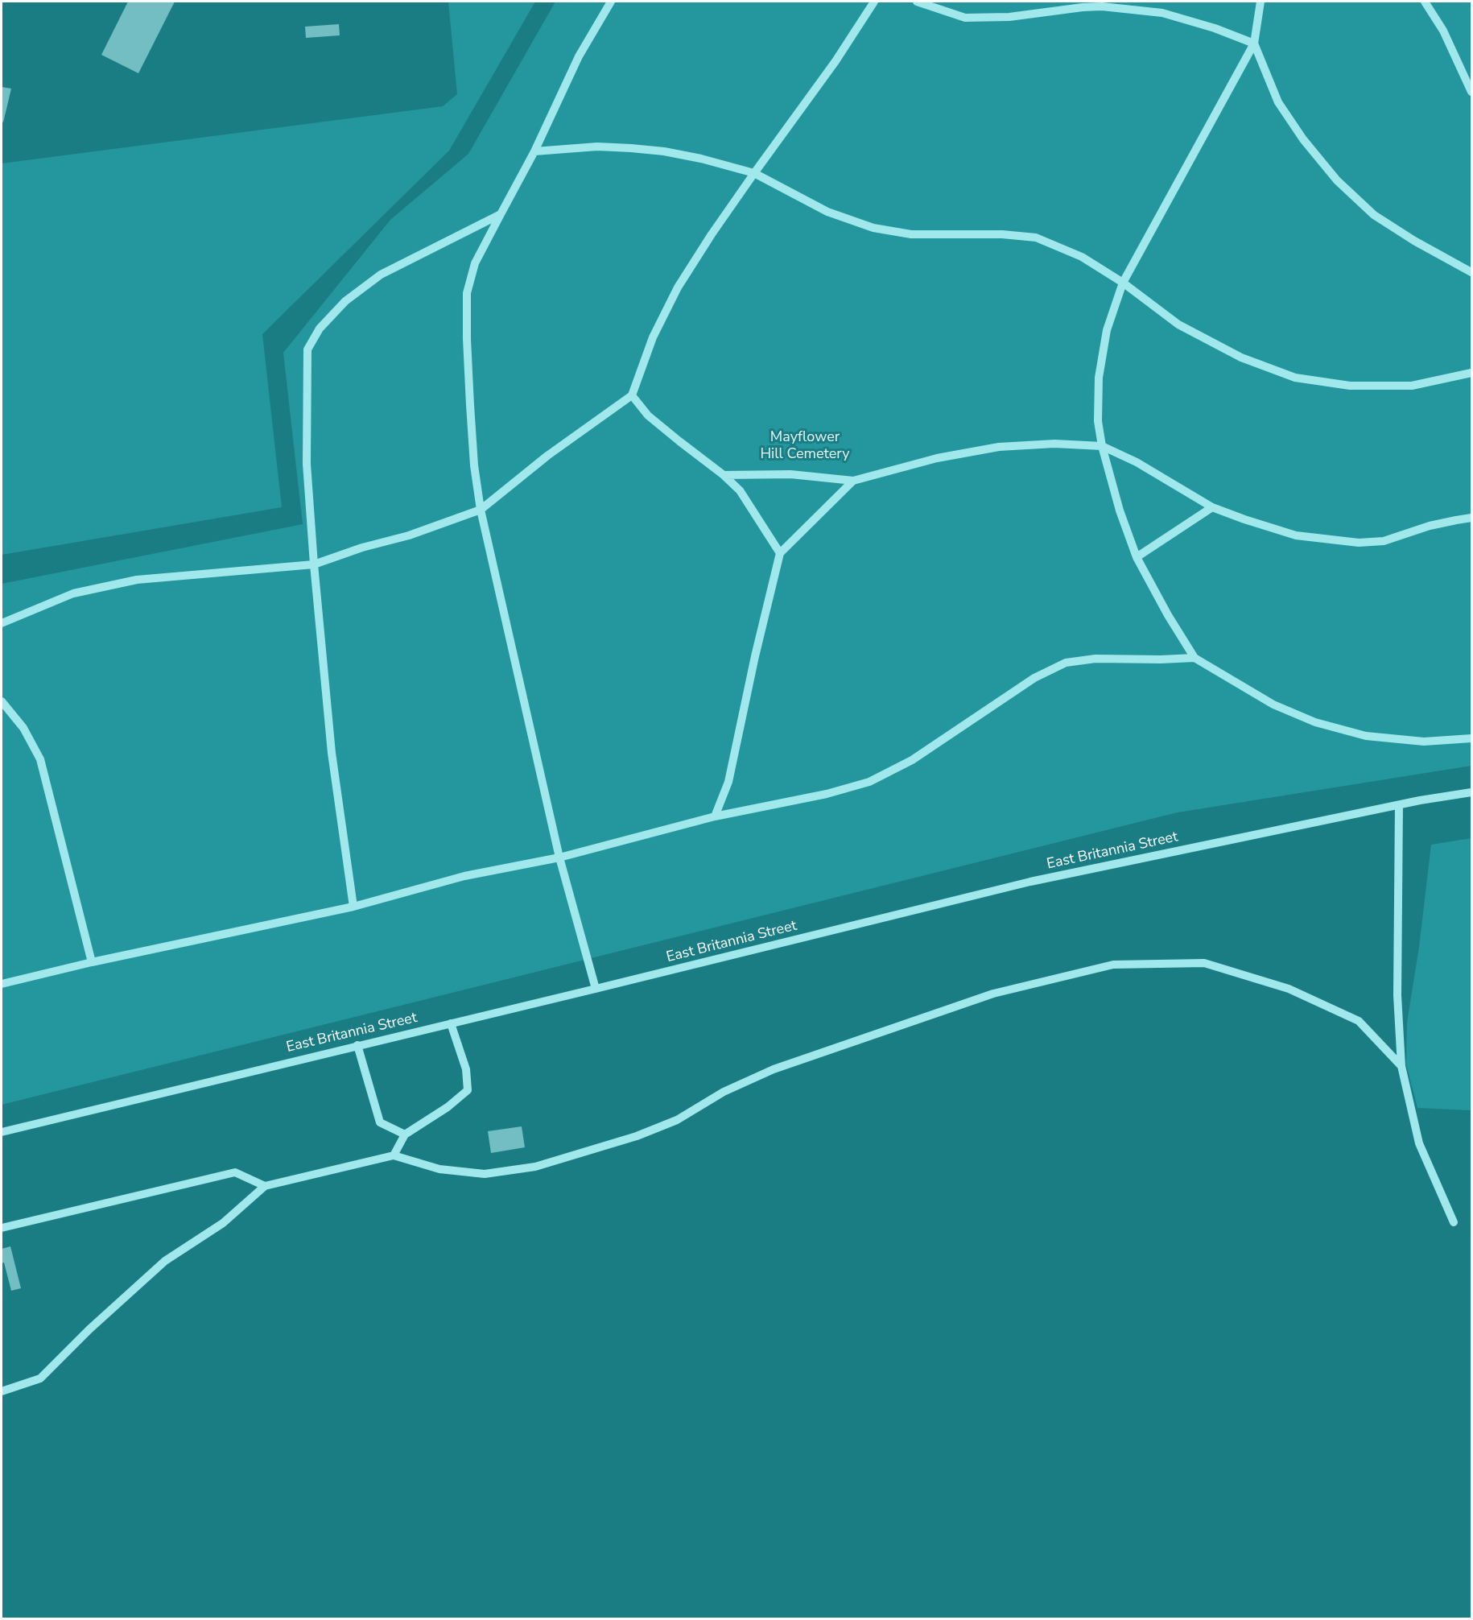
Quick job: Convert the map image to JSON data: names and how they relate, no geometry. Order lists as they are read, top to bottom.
{
  "streets": {
    "street": ["East Britannia Street"]
  },
  "parks": ["Mayflower Hill Cemetery"]
}
